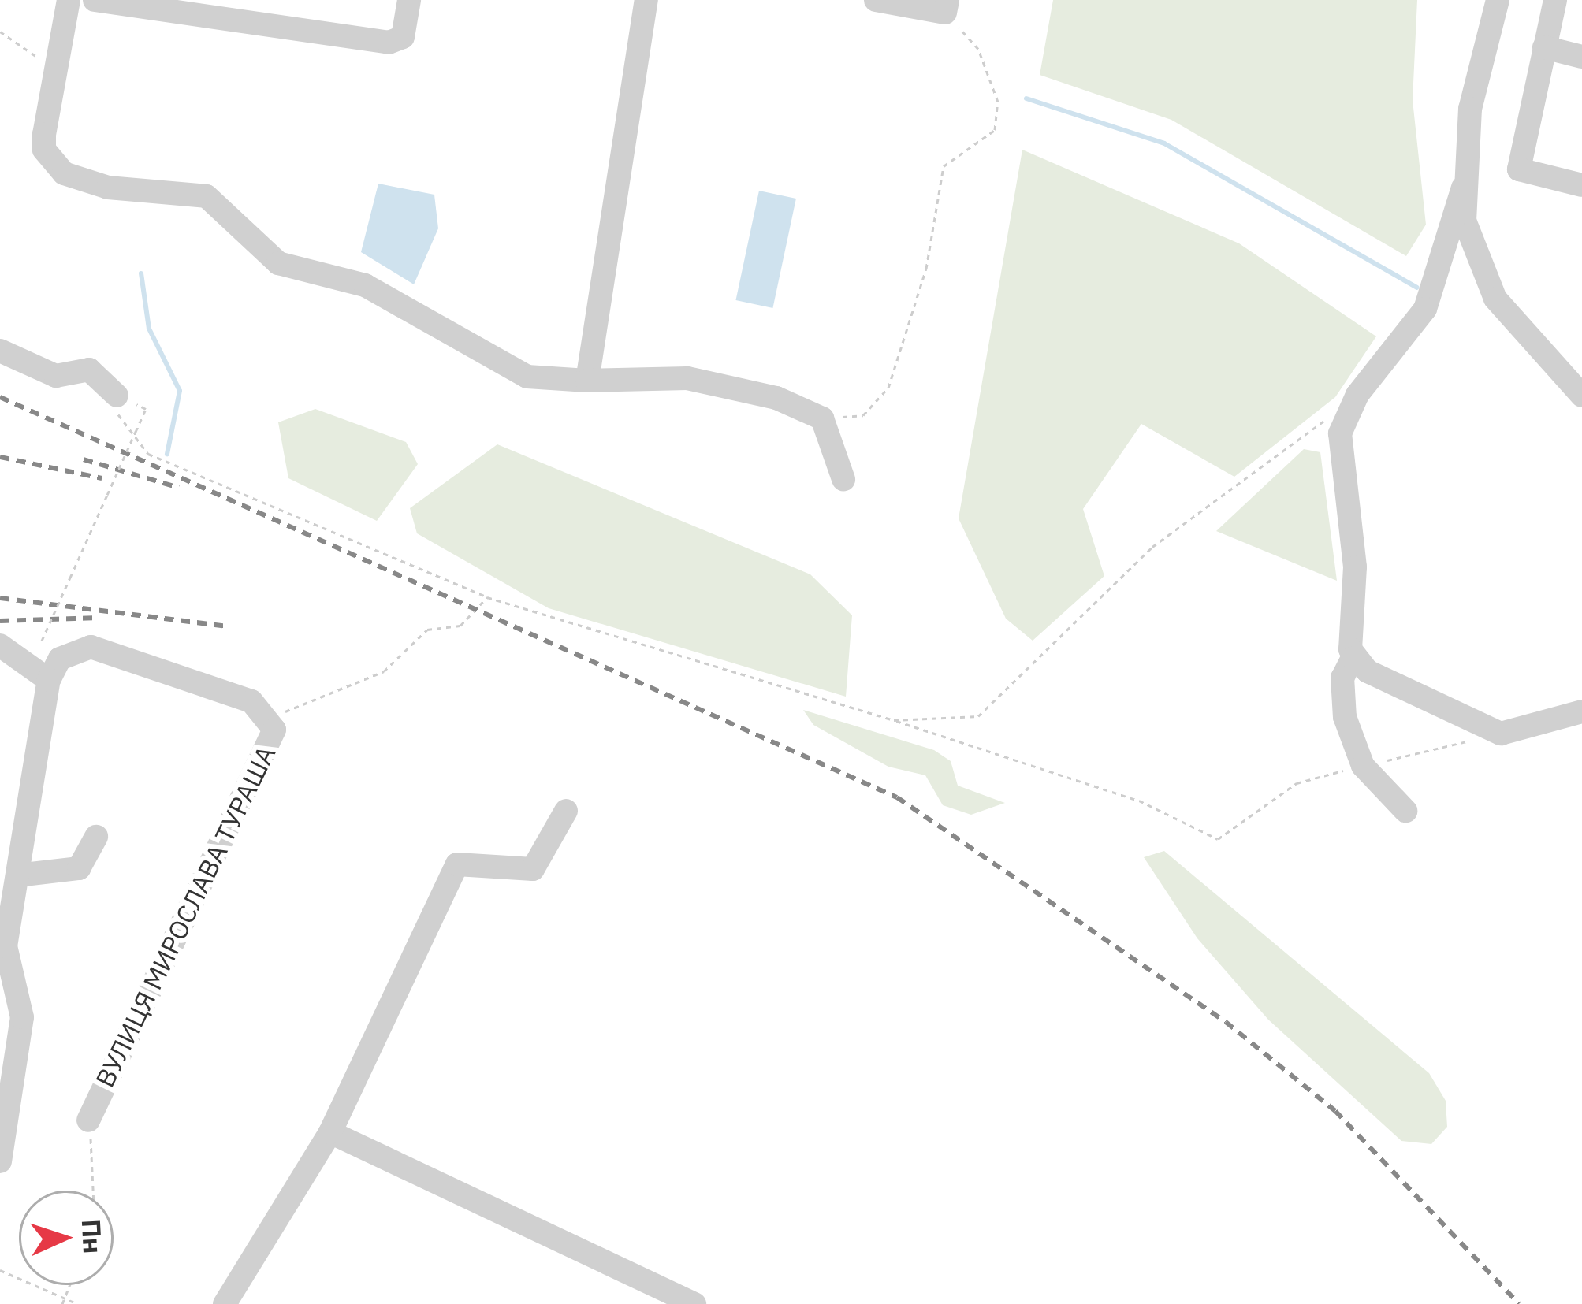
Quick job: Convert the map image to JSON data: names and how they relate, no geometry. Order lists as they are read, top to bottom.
{
  "streets": {
    "street": ["ВУЛИЦЯ МИРОСЛАВА ТУРАША"]
  },
  "north": "right"
}
